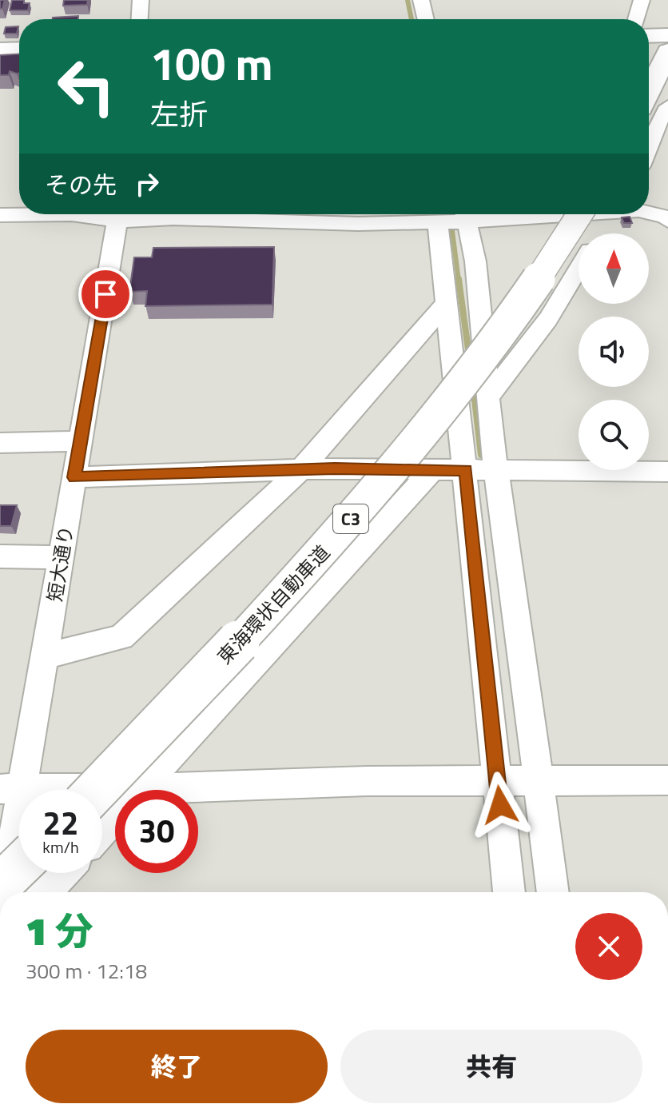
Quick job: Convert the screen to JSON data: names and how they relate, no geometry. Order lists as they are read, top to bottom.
{
  "streets": {
    "highway": ["C3", "東海環状自動車道"],
    "street": ["短大通り"]
  },
  "north": "top",
  "page": {
    "turn": ["100 m", "左折"],
    "then": "その先",
    "speed": "22 km/h",
    "limit": "30",
    "heading": ["1 分", "300 m · 12:18"],
    "buttons": ["終了", "共有"]
  }
}
